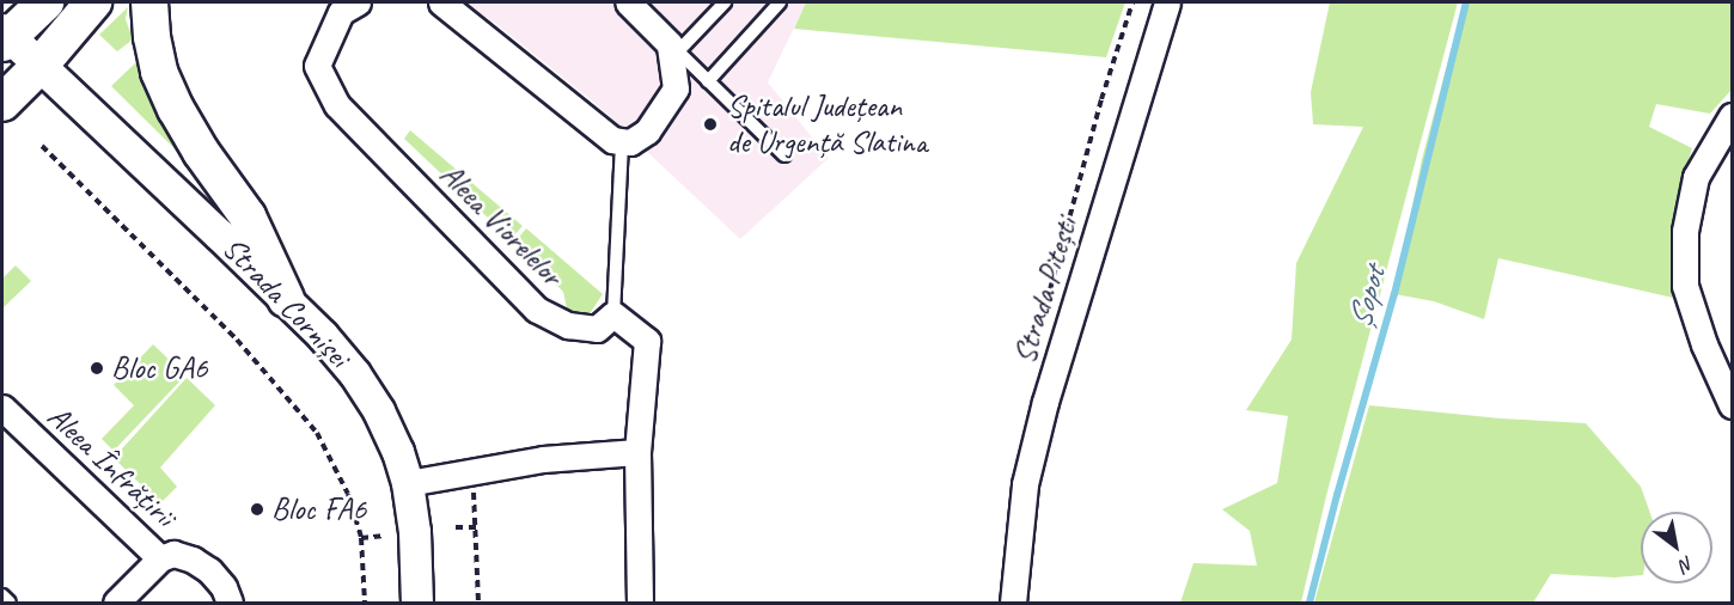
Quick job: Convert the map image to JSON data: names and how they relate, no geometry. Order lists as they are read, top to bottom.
{
  "streets": {
    "street": [
      "Aleea Viorelelor",
      "Strada Pitești",
      "Strada Cornișei",
      "Aleea Înfrățirii"
    ]
  },
  "water": ["Șopot"],
  "places": ["Spitalul Județean de Urgență Slatina", "Bloc GA6", "Bloc FA6"],
  "north": "bottom right"
}
